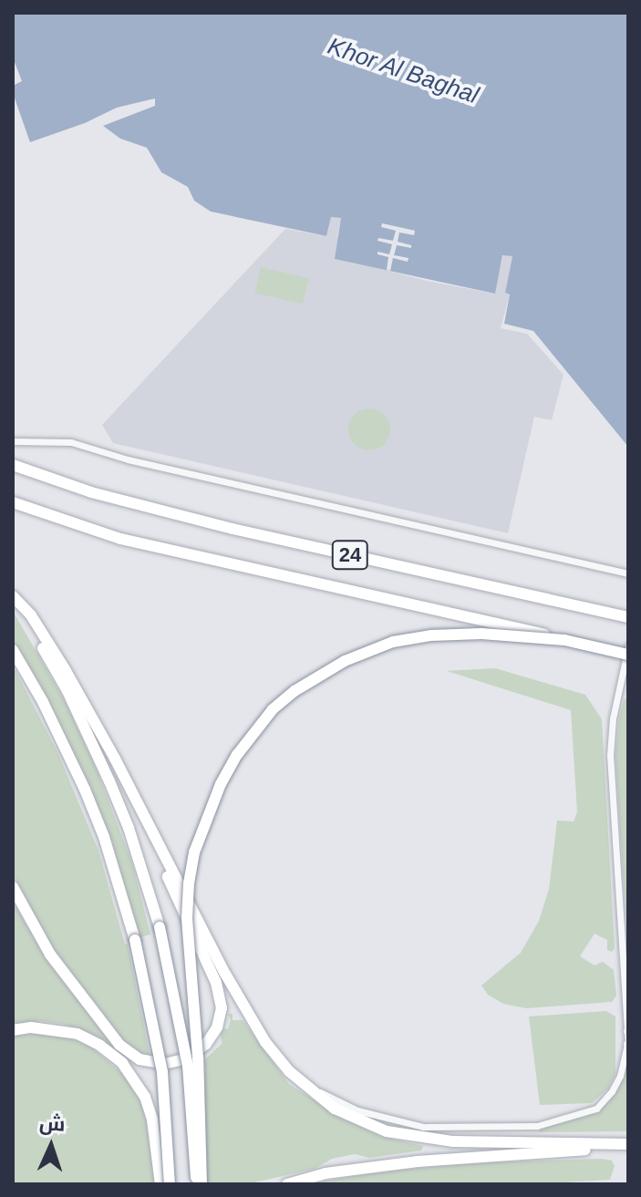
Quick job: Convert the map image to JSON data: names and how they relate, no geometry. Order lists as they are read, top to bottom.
{
  "streets": {
    "highway": ["24"]
  },
  "water": ["Khor Al Baghal"],
  "north": "top"
}
